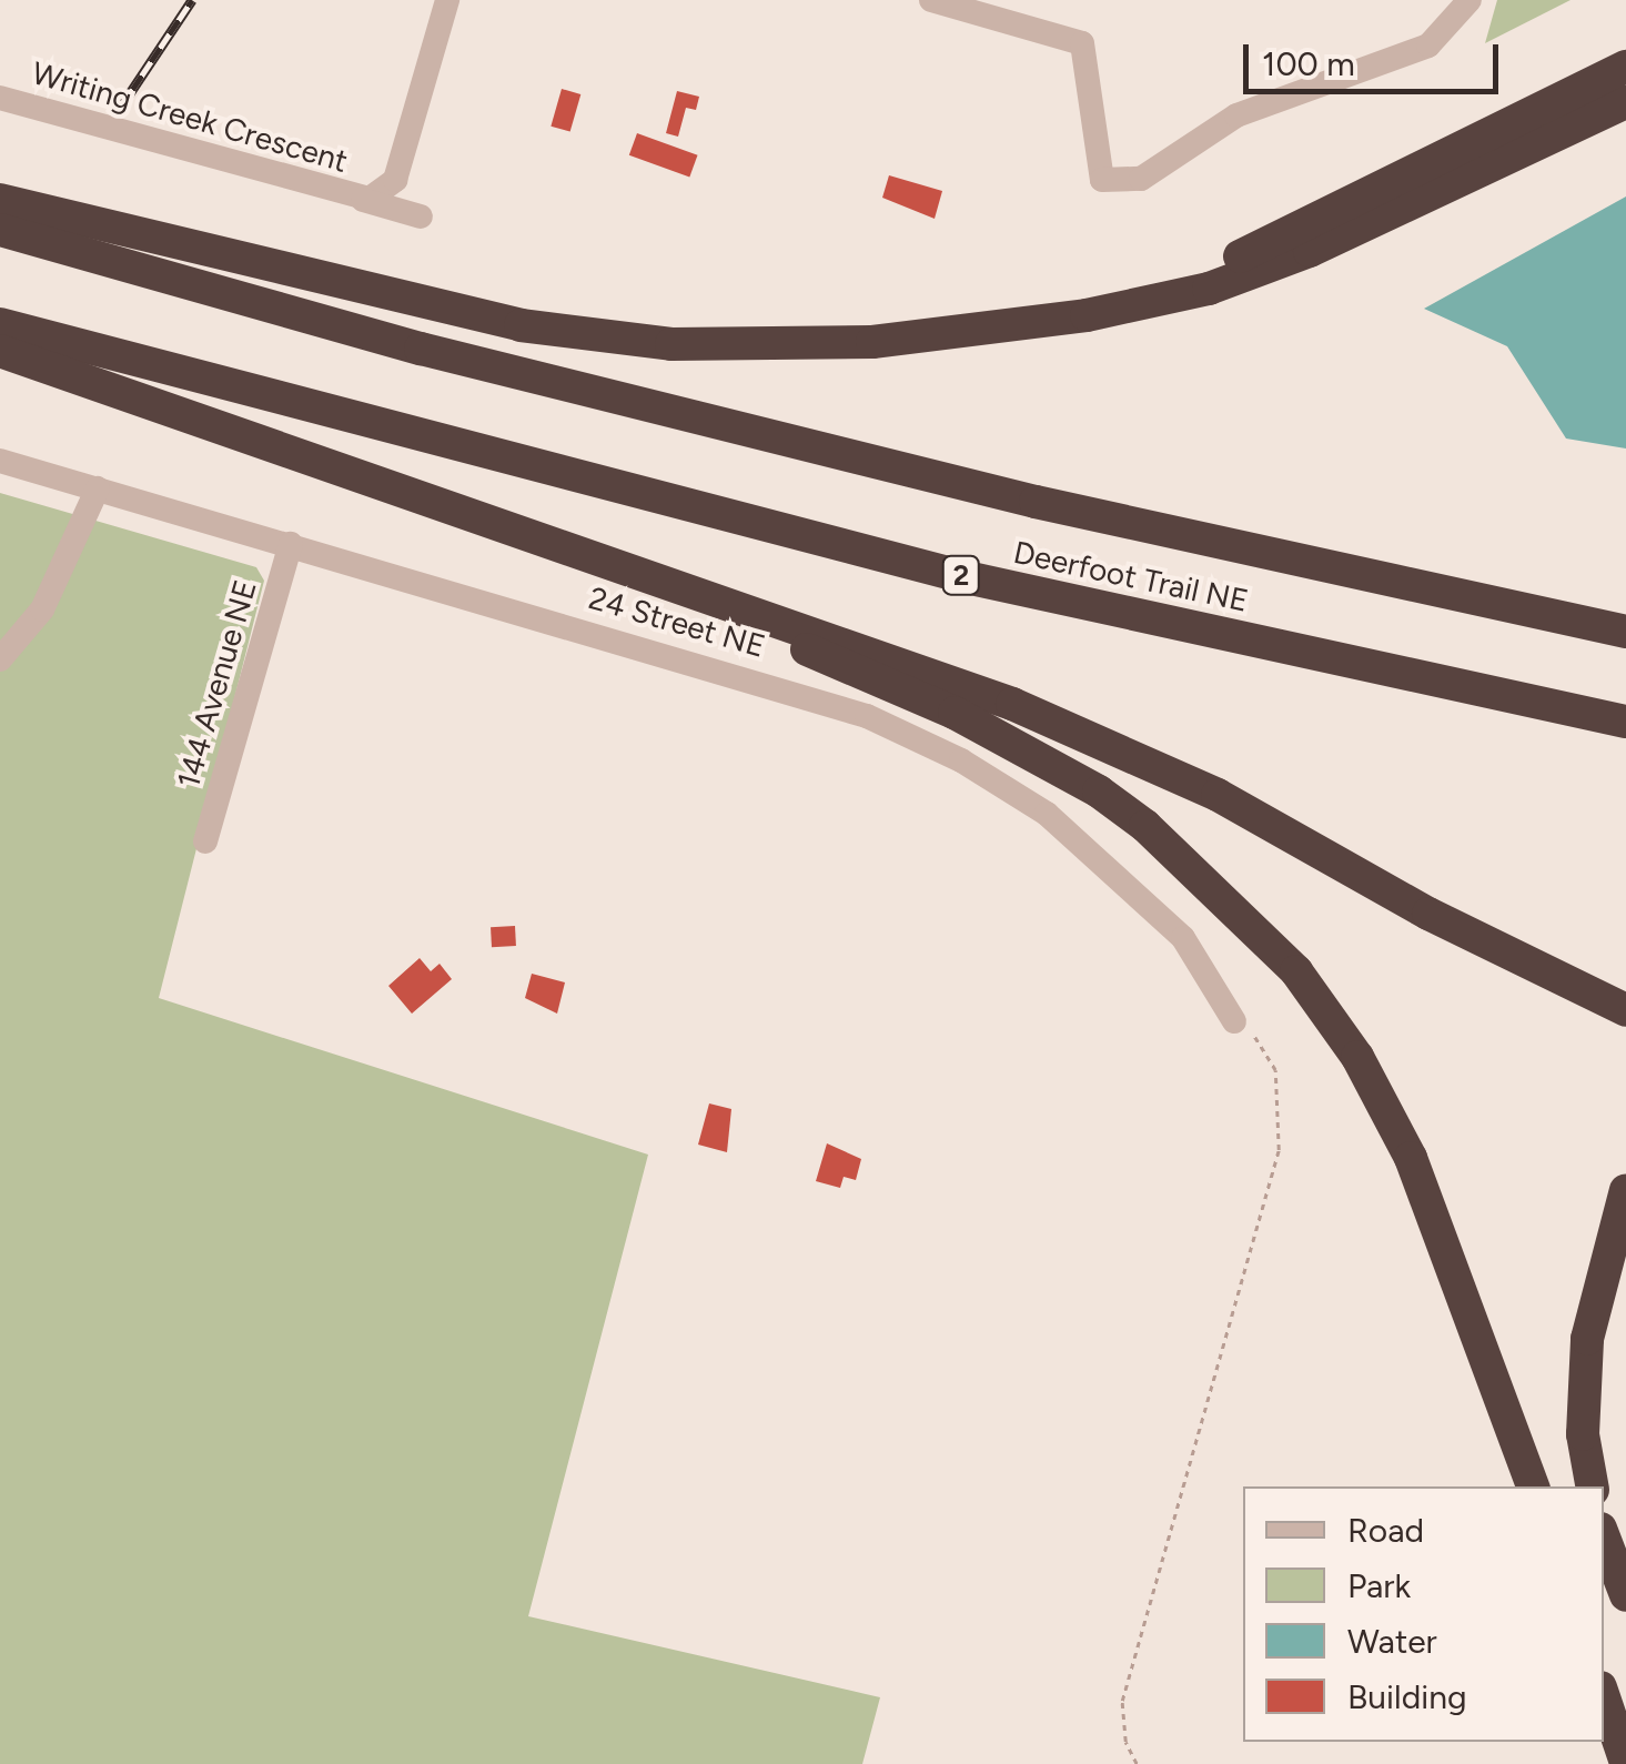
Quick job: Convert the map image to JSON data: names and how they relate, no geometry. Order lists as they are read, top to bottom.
{
  "streets": {
    "highway": ["2", "Deerfoot Trail NE"],
    "street": ["Writing Creek Crescent", "24 Street NE", "144 Avenue NE"]
  },
  "crossings": [
    ["24 Street NE", "144 Avenue NE"]
  ],
  "legend": [
    "Road",
    "Park",
    "Water",
    "Building"
  ],
  "scale_bar": "100 m"
}
